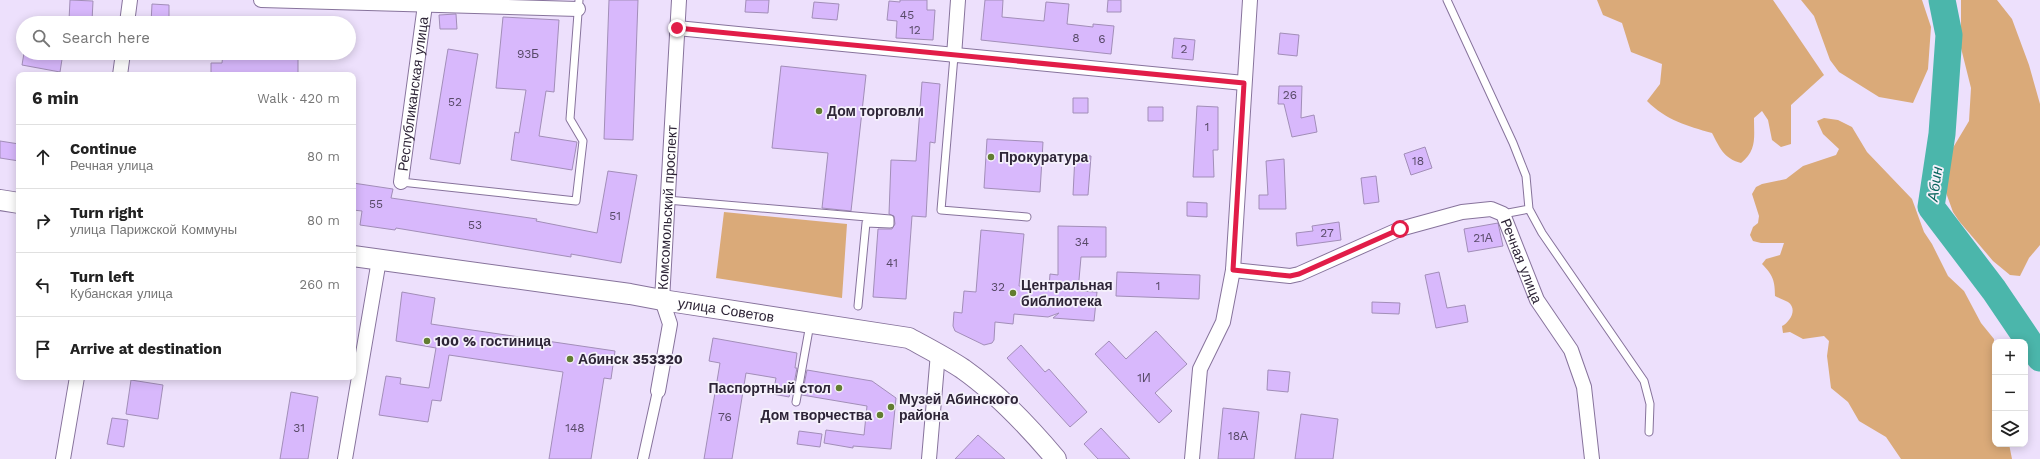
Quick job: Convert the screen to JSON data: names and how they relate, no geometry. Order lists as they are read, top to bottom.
{
  "streets": {
    "main road": ["улица Советов"],
    "street": ["Республиканская улица", "Комсомольский проспект", "Речная улица"]
  },
  "crossings": [
    ["Комсомольский проспект", "улица Советов"]
  ],
  "water": ["Абин"],
  "places": [
    "Дом торговли",
    "Прокуратура",
    "Центральная библиотека",
    "100 % гостиница",
    "Абинск 353320",
    "Паспортный стол",
    "Музей Абинского района",
    "Дом творчества"
  ],
  "house_numbers": [
    "45",
    "12",
    "8",
    "6",
    "2",
    "93Б",
    "26",
    "52",
    "1",
    "18",
    "55",
    "51",
    "53",
    "27",
    "21А",
    "34",
    "41",
    "1",
    "32",
    "1И",
    "76",
    "31",
    "148",
    "18А"
  ],
  "page": {
    "search": "Search here",
    "heading": ["6 min", "Walk · 420 m"],
    "list": [
      ["Continue", "Речная улица", "80 m"],
      ["Turn right", "улица Парижской Коммуны", "80 m"],
      ["Turn left", "Кубанская улица", "260 m"],
      "Arrive at destination"
    ],
    "map_buttons": ["+", "−"]
  }
}
